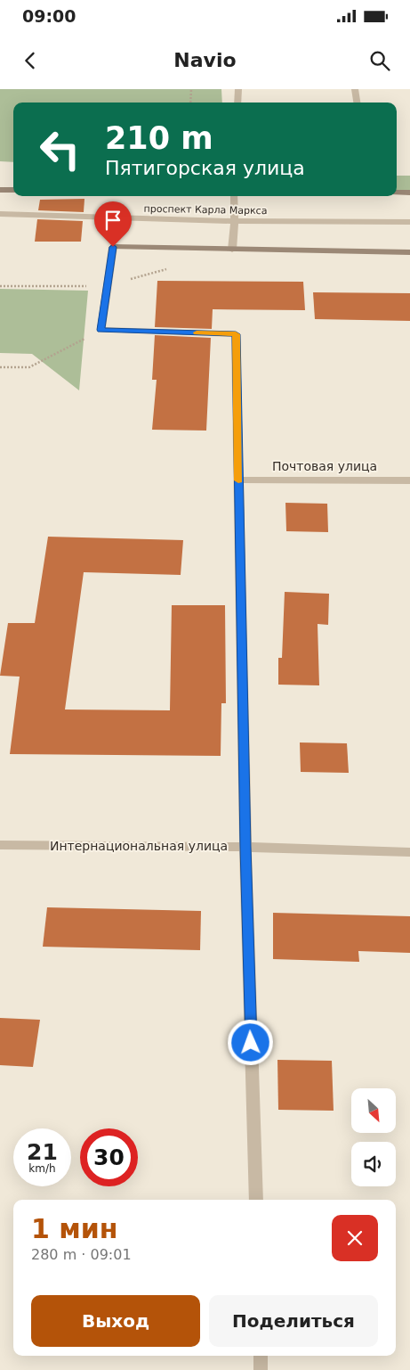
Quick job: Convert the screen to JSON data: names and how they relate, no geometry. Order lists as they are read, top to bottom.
{
  "streets": {
    "street": ["проспект Карла Маркса", "Почтовая улица", "Интернациональная улица"]
  },
  "north": "bottom right",
  "page": {
    "status": "09:00",
    "header": "Navio",
    "turn": ["210 m", "Пятигорская улица"],
    "speed": "21 km/h",
    "limit": "30",
    "heading": ["1 мин", "280 m · 09:01"],
    "buttons": ["Выход", "Поделиться"]
  }
}
